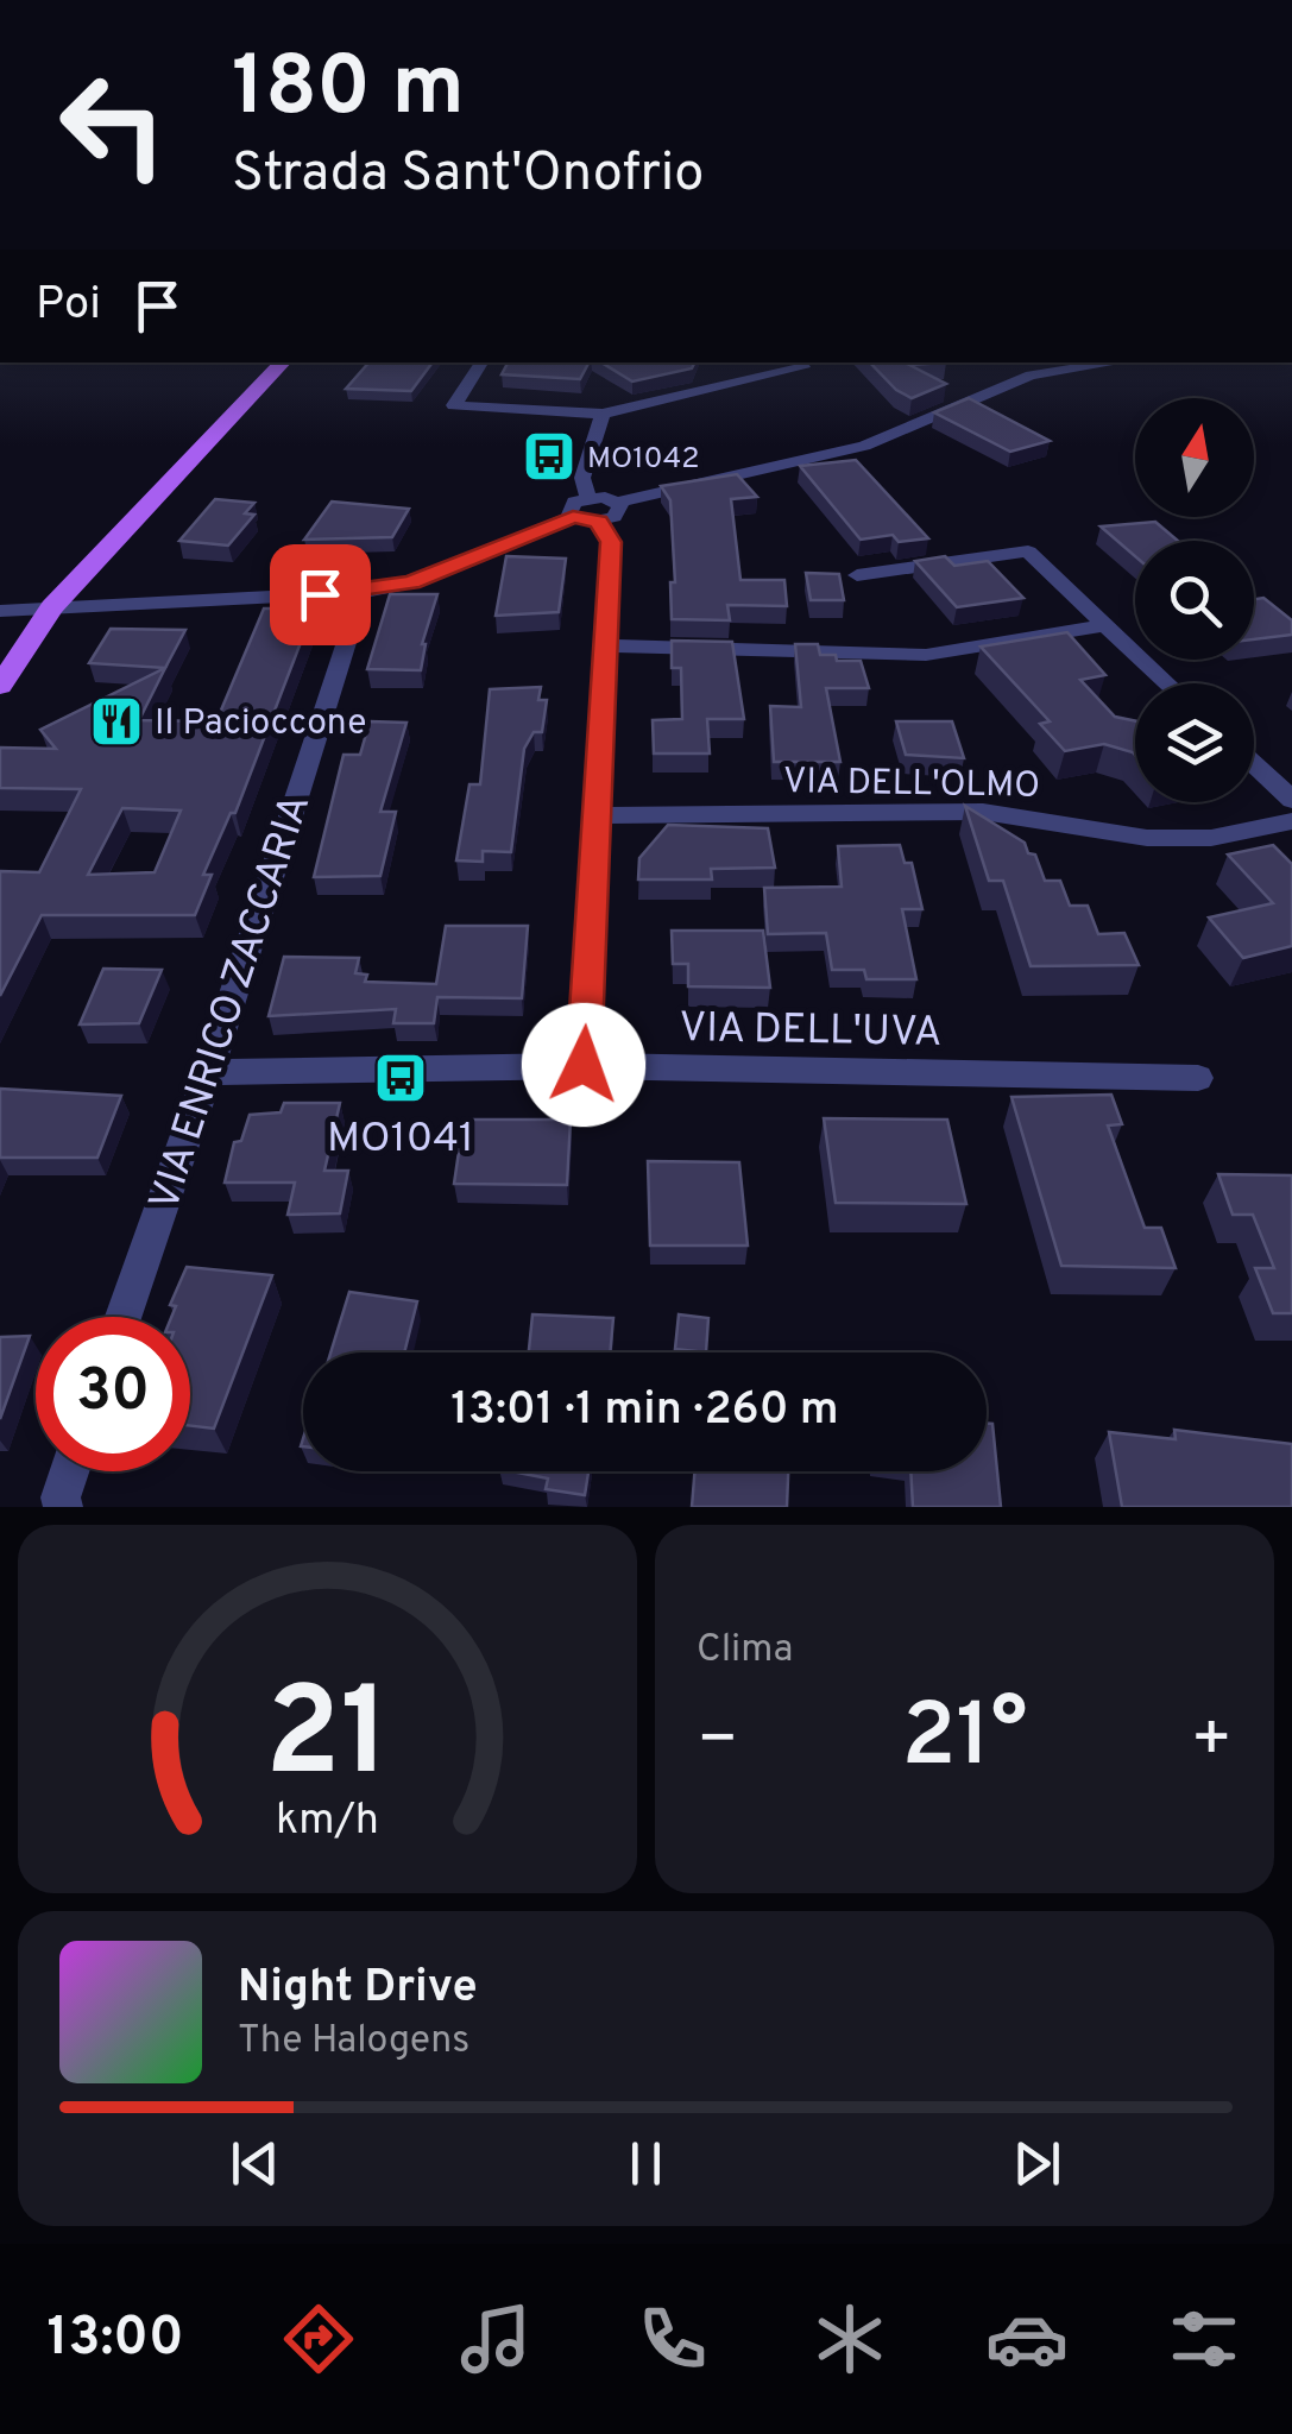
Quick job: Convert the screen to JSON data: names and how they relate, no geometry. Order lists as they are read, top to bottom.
{
  "streets": {
    "street": ["VIA DELL'OLMO", "VIA ENRICO ZACCARIA", "VIA DELL'UVA"]
  },
  "crossings": [
    ["VIA ENRICO ZACCARIA", "VIA DELL'UVA"]
  ],
  "places": {
    "bus stop": ["MO1042", "MO1041"],
    "restaurant": ["Il Pacioccone"]
  },
  "north": "top",
  "page": {
    "turn": ["180 m", "Strada Sant'Onofrio"],
    "then": "Poi",
    "limit": "30",
    "trip": "13:01 · 1 min · 260 m",
    "tile": "Clima",
    "heat": ["−", "21°", "+"],
    "song": ["Night Drive", "The Halogens"],
    "tabs": "13:00",
    "gauge": ["21", "km/h"]
  }
}
